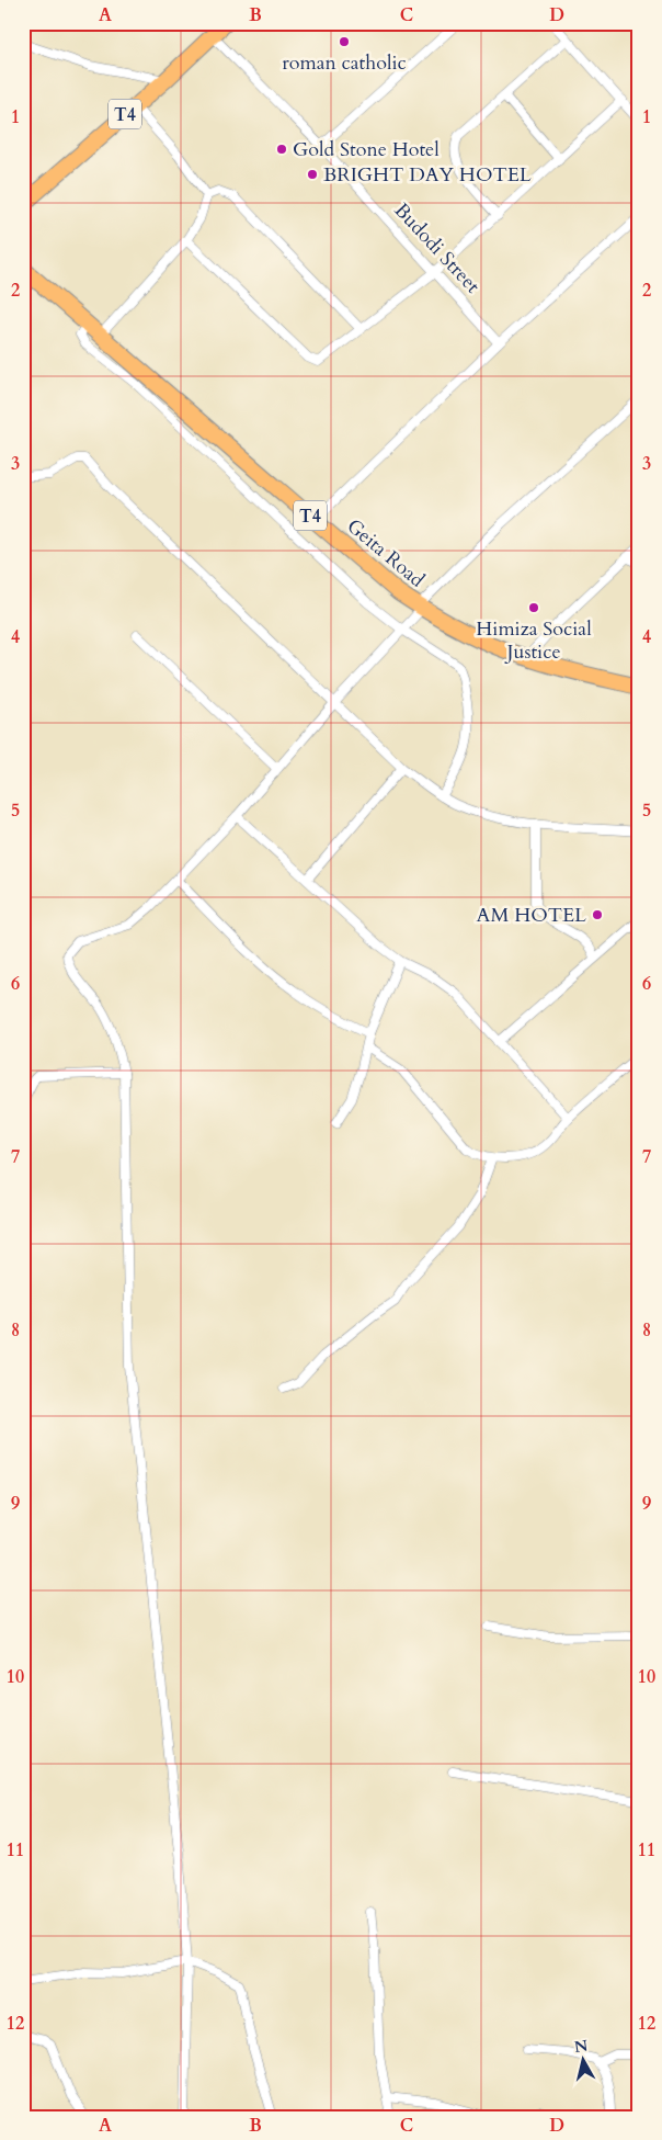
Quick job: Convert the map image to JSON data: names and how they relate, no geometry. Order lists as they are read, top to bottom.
{
  "streets": {
    "highway": ["T4", "Geita Road"],
    "street": ["Budodi Street"]
  },
  "crossings": [
    ["T4", "Budodi Street"]
  ],
  "places": [
    "roman catholic",
    "Gold Stone Hotel",
    "BRIGHT DAY HOTEL",
    "Himiza Social Justice",
    "AM HOTEL"
  ],
  "north": "top",
  "grid": {
    "columns": [
      "A",
      "B",
      "C",
      "D"
    ],
    "rows": [
      "1",
      "2",
      "3",
      "4",
      "5",
      "6",
      "7",
      "8",
      "9",
      "10",
      "11",
      "12"
    ]
  }
}
